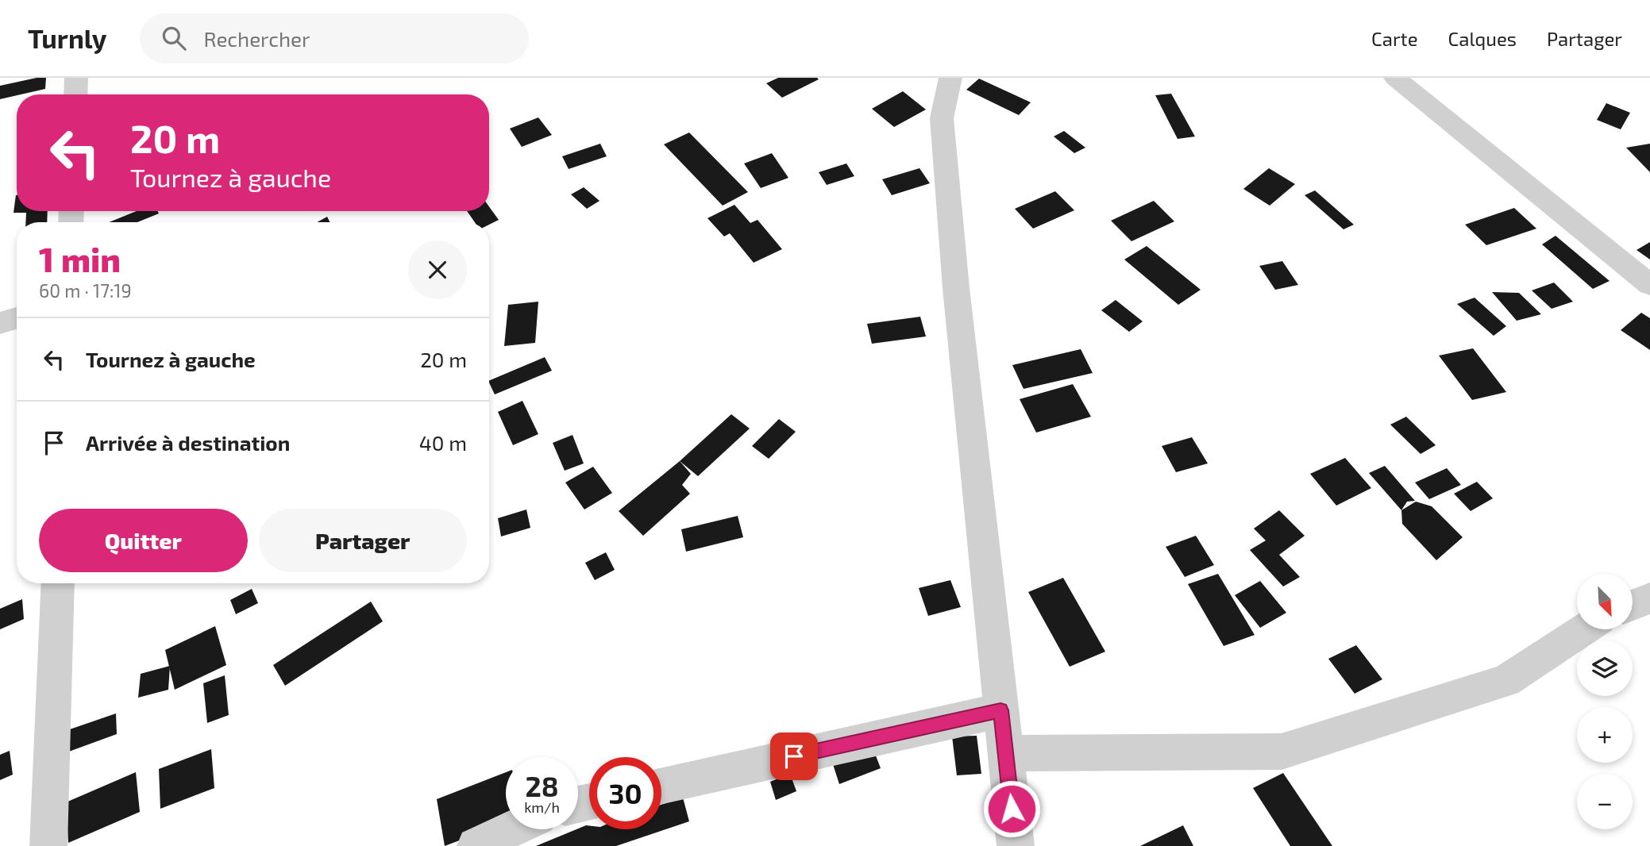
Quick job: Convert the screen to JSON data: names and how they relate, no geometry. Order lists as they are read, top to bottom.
{
  "north": "bottom right",
  "page": {
    "header": "Turnly",
    "search": "Rechercher",
    "nav": ["Carte", "Calques", "Partager"],
    "turn": ["20 m", "Tournez à gauche"],
    "heading": ["1 min", "60 m · 17:19"],
    "list": [
      {
        "name": "Tournez à gauche",
        "value": "20 m"
      },
      {
        "name": "Arrivée à destination",
        "value": "40 m"
      }
    ],
    "buttons": ["Quitter", "Partager"],
    "map_buttons": ["+", "−"],
    "speed": "28 km/h",
    "limit": "30"
  }
}
